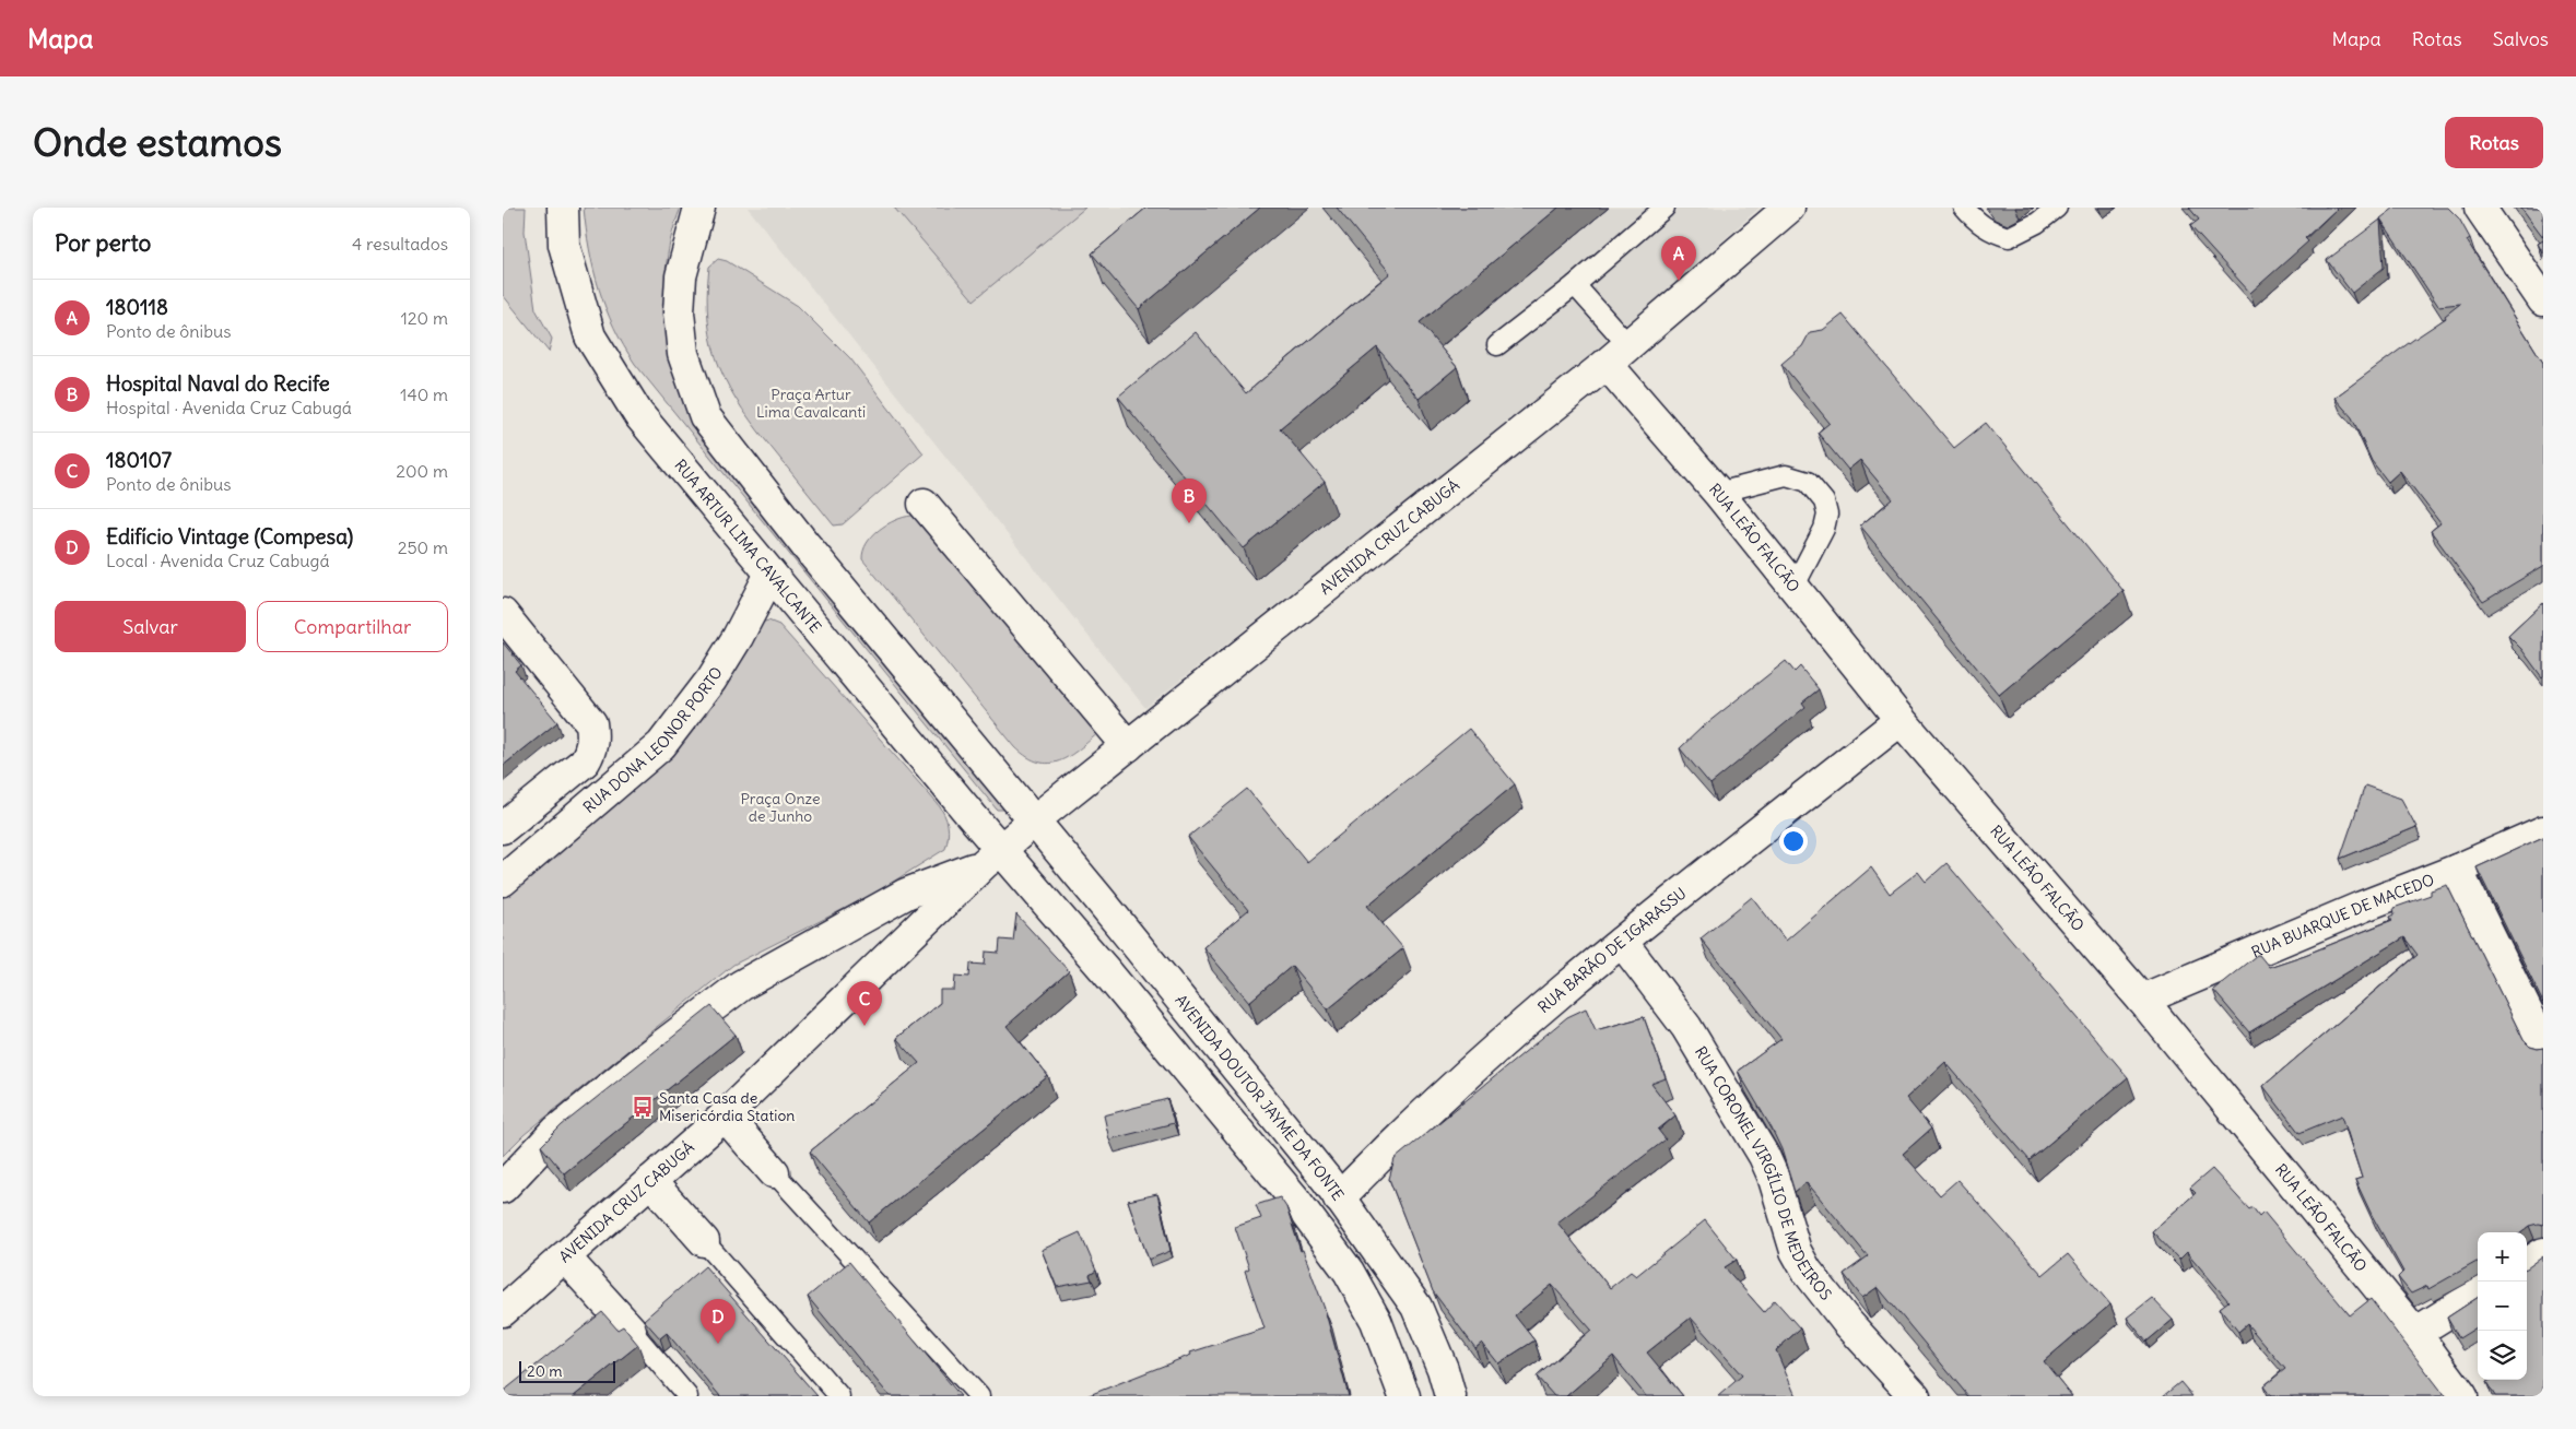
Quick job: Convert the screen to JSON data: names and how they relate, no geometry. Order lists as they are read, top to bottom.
{
  "streets": {
    "main road": [
      "AVENIDA CRUZ CABUGÁ",
      "RUA LEÃO FALCÃO",
      "RUA ARTUR LIMA CAVALCANTE",
      "RUA DONA LEONOR PORTO",
      "RUA BUARQUE DE MACEDO",
      "RUA BARÃO DE IGARASSU",
      "AVENIDA DOUTOR JAYME DA FONTE",
      "RUA CORONEL VIRGÍLIO DE MEDEIROS"
    ]
  },
  "crossings": [
    ["AVENIDA CRUZ CABUGÁ", "RUA LEÃO FALCÃO"],
    ["AVENIDA CRUZ CABUGÁ", "RUA ARTUR LIMA CAVALCANTE"],
    ["AVENIDA CRUZ CABUGÁ", "AVENIDA DOUTOR JAYME DA FONTE"],
    ["RUA LEÃO FALCÃO", "RUA BUARQUE DE MACEDO"],
    ["RUA LEÃO FALCÃO", "RUA BARÃO DE IGARASSU"],
    ["RUA ARTUR LIMA CAVALCANTE", "RUA DONA LEONOR PORTO"],
    ["RUA BARÃO DE IGARASSU", "AVENIDA DOUTOR JAYME DA FONTE"],
    ["RUA BARÃO DE IGARASSU", "RUA CORONEL VIRGÍLIO DE MEDEIROS"]
  ],
  "parks": ["Praça Artur Lima Cavalcanti", "Praça Onze de Junho"],
  "places": {
    "bus stop": ["Santa Casa de Misericórdia Station"]
  },
  "scale_bar": "20 m",
  "page": {
    "header": "Mapa",
    "nav": ["Mapa", "Rotas", "Salvos"],
    "buttons": [
      "Rotas",
      ["Salvar", "Compartilhar"]
    ],
    "title": "Onde estamos",
    "heading": ["Por perto", "4 resultados"],
    "pins": [
      "A",
      "B",
      "C",
      "D"
    ],
    "list": [
      {
        "mark": "A",
        "name": "180118",
        "note": "Ponto de ônibus",
        "value": "120 m"
      },
      {
        "mark": "B",
        "name": "Hospital Naval do Recife",
        "note": "Hospital · Avenida Cruz Cabugá",
        "value": "140 m"
      },
      {
        "mark": "C",
        "name": "180107",
        "note": "Ponto de ônibus",
        "value": "200 m"
      },
      {
        "mark": "D",
        "name": "Edifício Vintage (Compesa)",
        "note": "Local · Avenida Cruz Cabugá",
        "value": "250 m"
      }
    ],
    "map_buttons": ["+", "−"],
    "scale": "20 m"
  }
}
